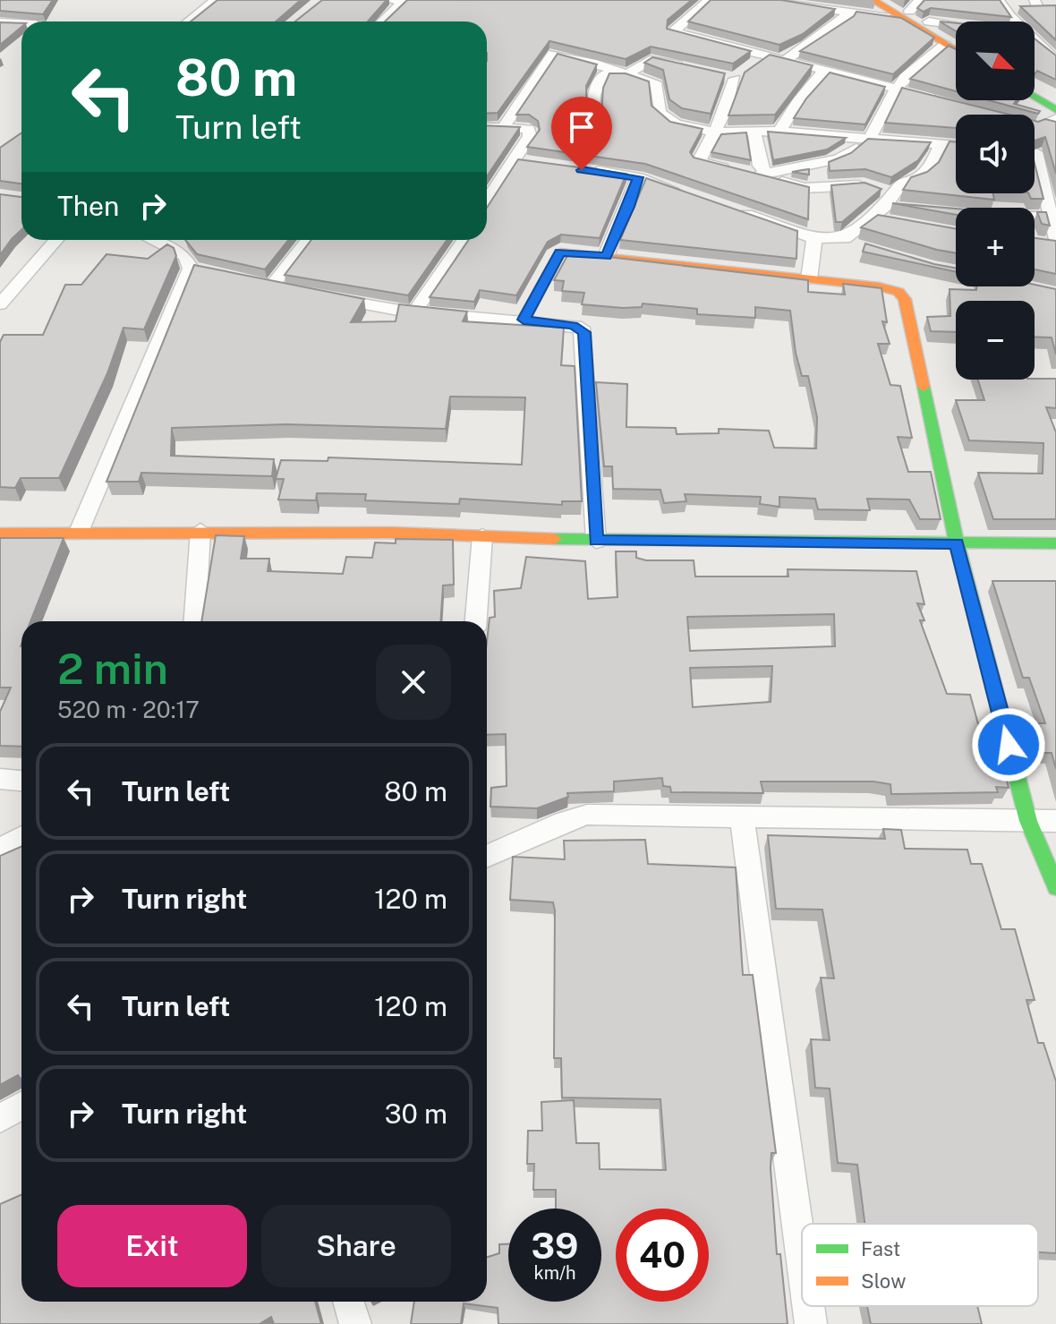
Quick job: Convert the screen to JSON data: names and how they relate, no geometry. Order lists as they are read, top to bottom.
{
  "legend": ["Fast", "Slow"],
  "north": "bottom right",
  "page": {
    "map_buttons": ["+", "−"],
    "turn": ["80 m", "Turn left"],
    "then": "Then",
    "heading": ["2 min", "520 m · 20:17"],
    "list": [
      {
        "name": "Turn left",
        "value": "80 m"
      },
      {
        "name": "Turn right",
        "value": "120 m"
      },
      {
        "name": "Turn left",
        "value": "120 m"
      },
      {
        "name": "Turn right",
        "value": "30 m"
      }
    ],
    "buttons": ["Exit", "Share"],
    "speed": "39 km/h",
    "limit": "40"
  }
}
